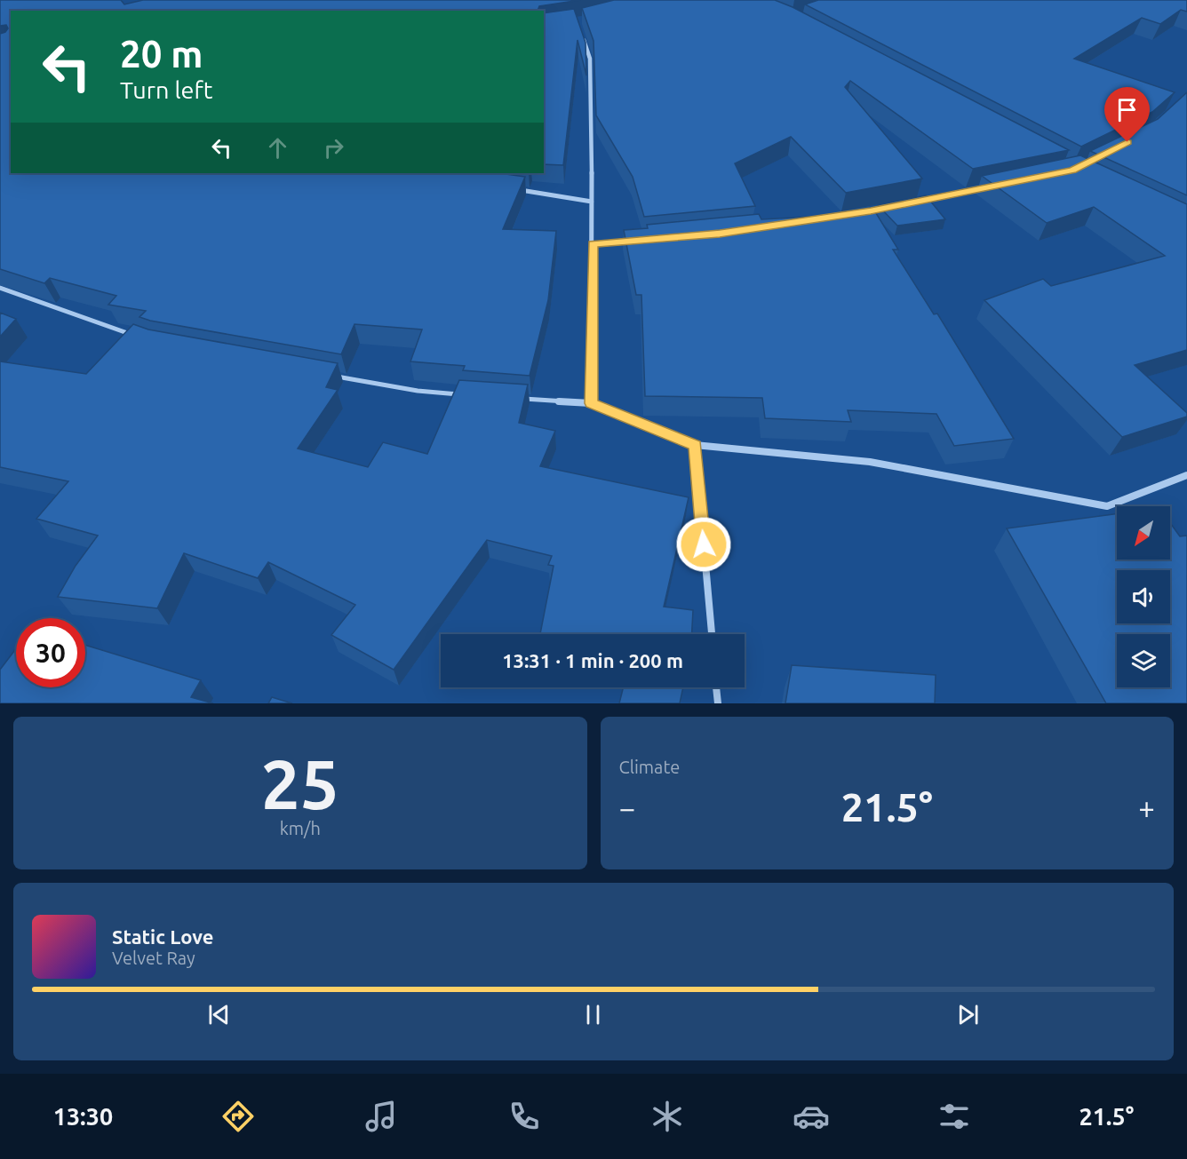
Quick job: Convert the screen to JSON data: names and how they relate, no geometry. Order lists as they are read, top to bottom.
{
  "north": "bottom left",
  "page": {
    "turn": ["20 m", "Turn left"],
    "limit": "30",
    "trip": "13:31 · 1 min · 200 m",
    "tile": [
      ["25", "km/h"],
      "Climate"
    ],
    "heat": ["−", "21.5°", "+"],
    "song": ["Static Love", "Velvet Ray"],
    "tabs": ["13:30", "21.5°"]
  }
}
